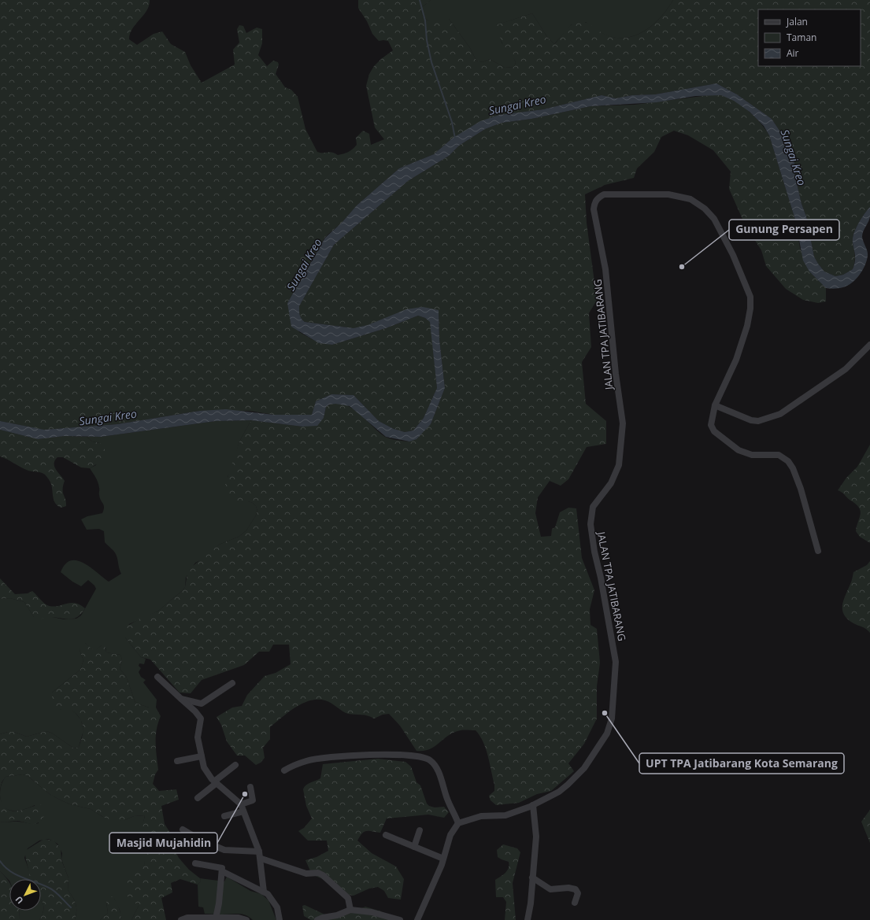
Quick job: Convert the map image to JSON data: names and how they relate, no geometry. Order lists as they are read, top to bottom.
{
  "streets": {
    "street": ["JALAN TPA JATIBARANG"]
  },
  "water": ["Sungai Kreo"],
  "places": ["Gunung Persapen", "UPT TPA Jatibarang Kota Semarang", "Masjid Mujahidin"],
  "legend": ["Jalan", "Taman", "Air"],
  "north": "bottom left"
}
